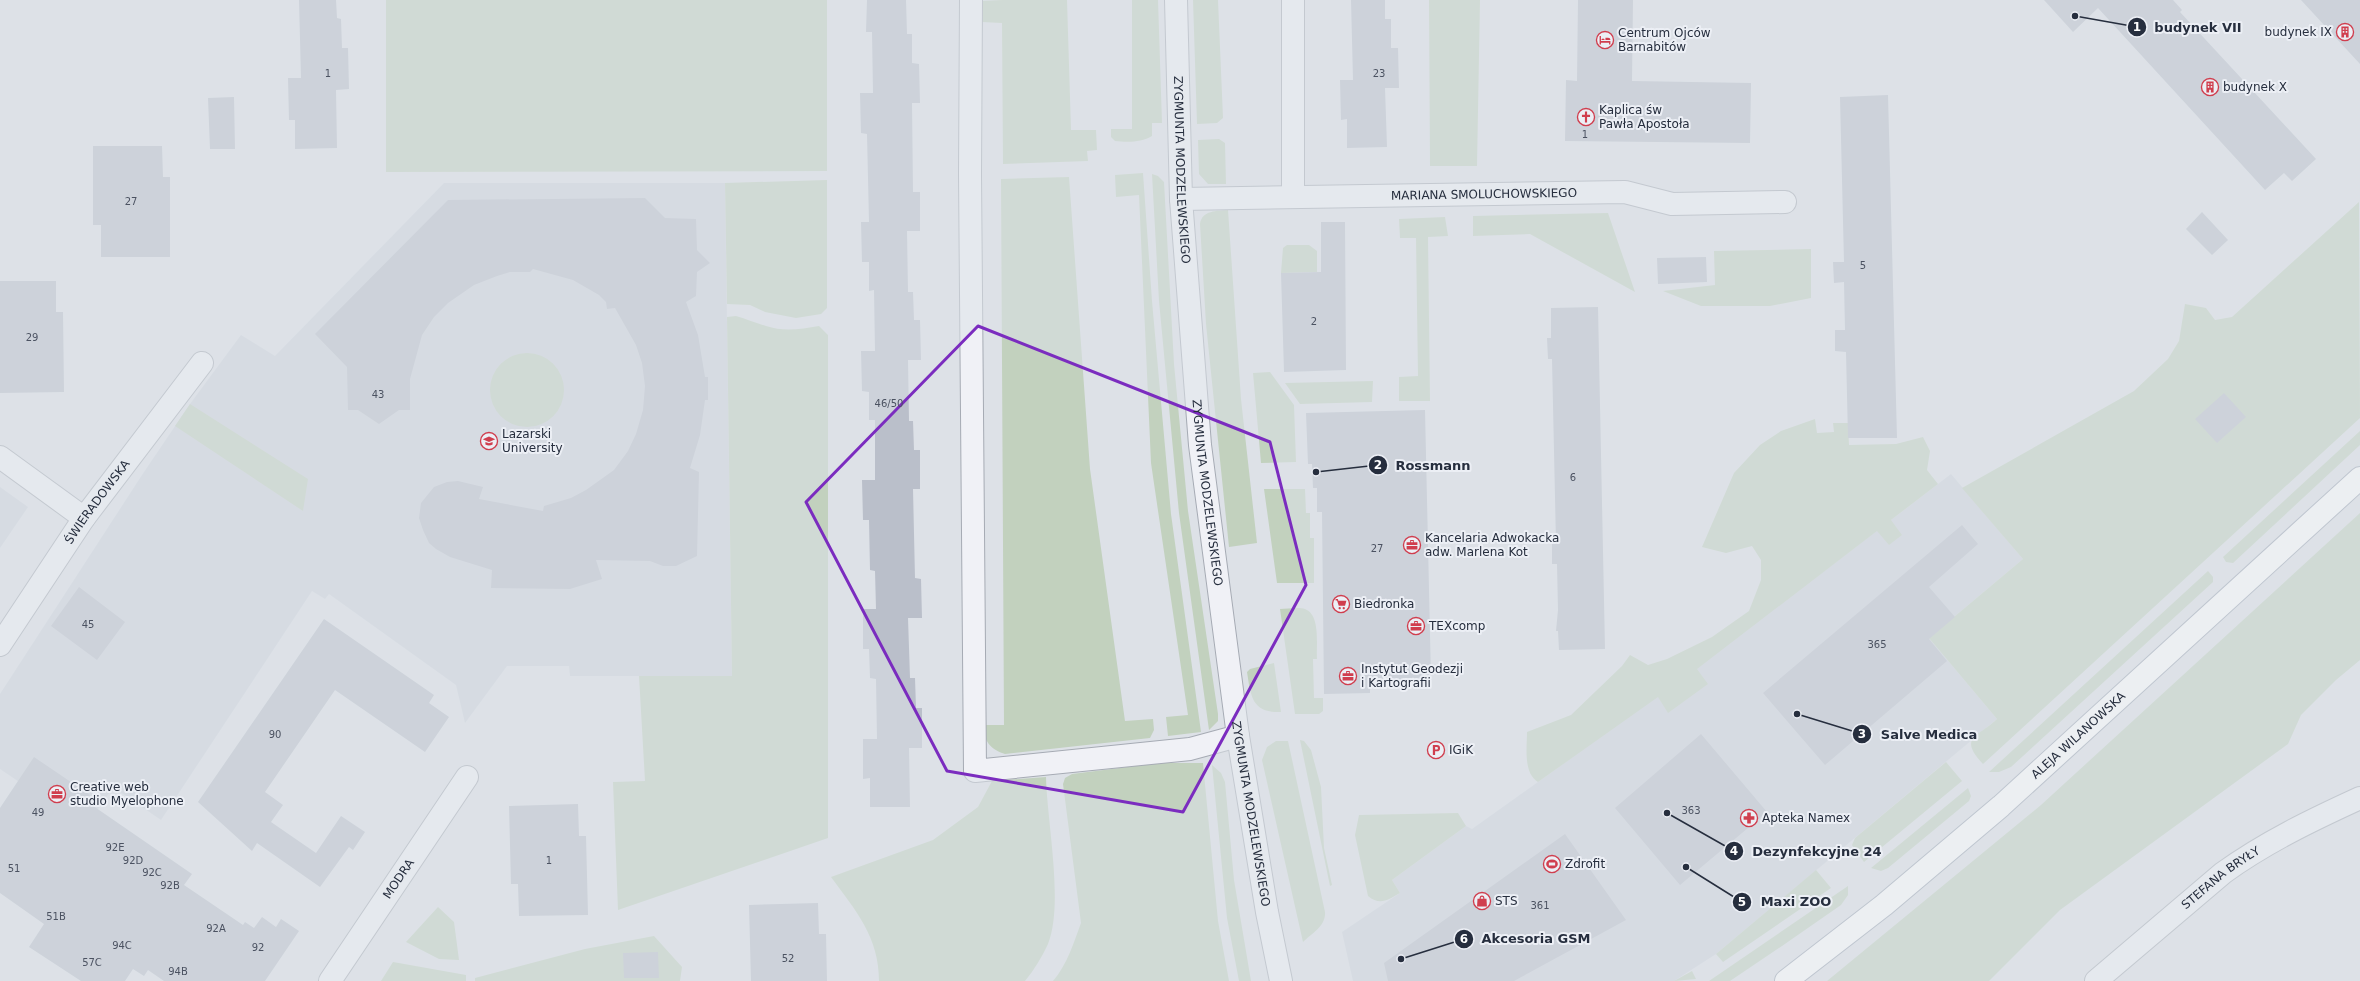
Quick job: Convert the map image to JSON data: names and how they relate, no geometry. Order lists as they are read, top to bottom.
{
  "streets": {
    "main road": ["ALEJA WILANOWSKA"],
    "street": [
      "ZYGMUNTA MODZELEWSKIEGO",
      "MARIANA SMOLUCHOWSKIEGO",
      "ŚWIERADOWSKA",
      "MODRA",
      "STEFANA BRYŁY"
    ]
  },
  "crossings": [
    ["ZYGMUNTA MODZELEWSKIEGO", "MARIANA SMOLUCHOWSKIEGO"]
  ],
  "places": {
    "other": [
      "budynek VII",
      "Rossmann",
      "Salve Medica",
      "Dezynfekcyjne 24",
      "Maxi ZOO",
      "Akcesoria GSM"
    ],
    "building": ["budynek IX", "budynek X"],
    "hotel": ["Centrum Ojców Barnabitów"],
    "church": ["Kaplica św Pawła Apostoła"],
    "school or university": ["Lazarski University"],
    "office": [
      "Kancelaria Adwokacka adw. Marlena Kot",
      "TEXcomp",
      "Instytut Geodezji i Kartografii",
      "Creative web studio Myelophone"
    ],
    "supermarket": ["Biedronka"],
    "parking": ["IGiK"],
    "pharmacy": ["Apteka Namex"],
    "sports": ["Zdrofit"],
    "shop": ["STS"]
  },
  "house_numbers": [
    "1",
    "23",
    "1",
    "27",
    "5",
    "2",
    "29",
    "43",
    "46/50",
    "6",
    "27",
    "45",
    "365",
    "90",
    "363",
    "49",
    "92E",
    "92D",
    "1",
    "51",
    "92C",
    "92B",
    "361",
    "51B",
    "92A",
    "94C",
    "92",
    "52",
    "57C",
    "94B"
  ]
}
